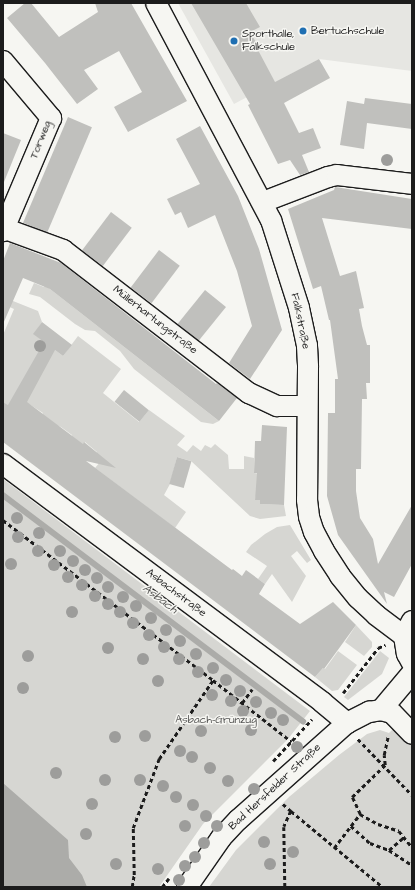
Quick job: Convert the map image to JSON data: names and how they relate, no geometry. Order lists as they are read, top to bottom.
{
  "streets": {
    "street": [
      "Torweg",
      "Müllerhartungstraße",
      "Falkstraße",
      "Asbachstraße",
      "Bad Hersfelder Straße"
    ]
  },
  "crossings": [
    ["Torweg", "Müllerhartungstraße"],
    ["Müllerhartungstraße", "Falkstraße"],
    ["Asbachstraße", "Bad Hersfelder Straße"]
  ],
  "water": ["Asbach"],
  "parks": ["Asbach-Grünzug"],
  "places": ["Bertuchschule", "Sporthalle, Falkschule"]
}
